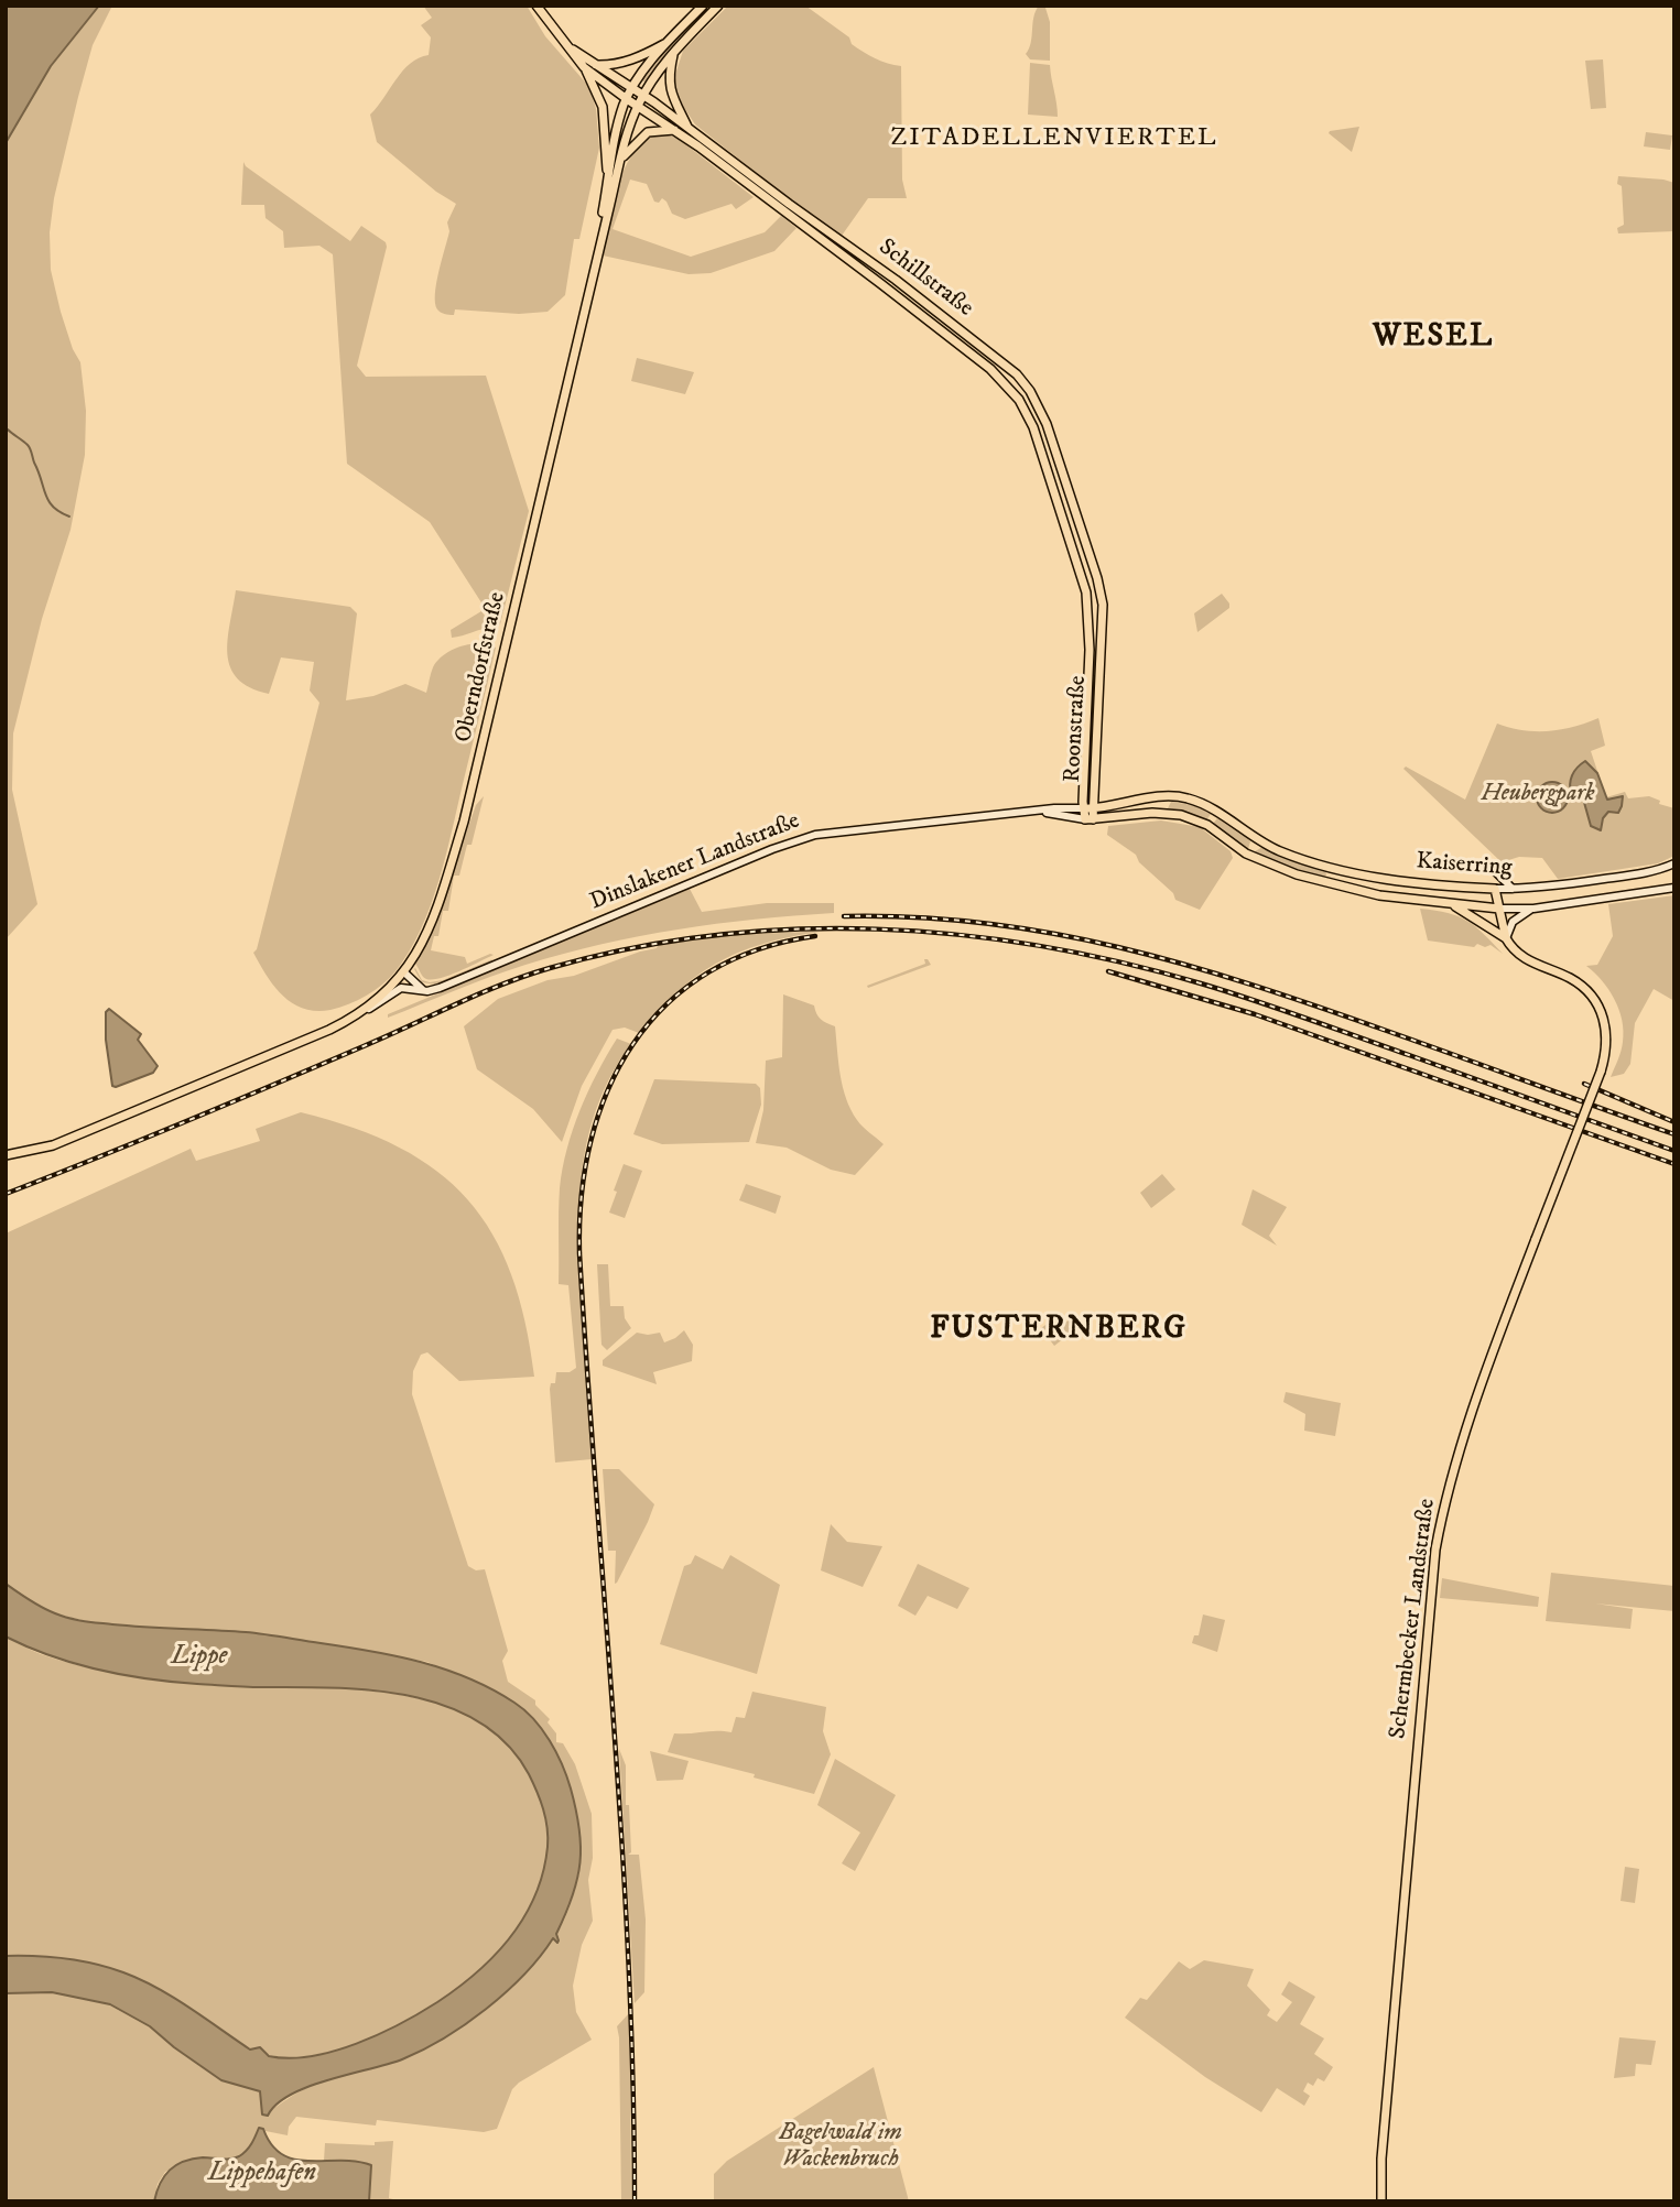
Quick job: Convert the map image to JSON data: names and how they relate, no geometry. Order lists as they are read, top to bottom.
{
  "streets": {
    "main road": [
      "Schillstraße",
      "Oberndorfstraße",
      "Roonstraße",
      "Dinslakener Landstraße",
      "Kaiserring",
      "Schermbecker Landstraße"
    ]
  },
  "crossings": [
    ["Schillstraße", "Oberndorfstraße"],
    ["Schillstraße", "Roonstraße"],
    ["Schillstraße", "Dinslakener Landstraße"],
    ["Schillstraße", "Kaiserring"],
    ["Oberndorfstraße", "Dinslakener Landstraße"],
    ["Roonstraße", "Dinslakener Landstraße"],
    ["Roonstraße", "Kaiserring"],
    ["Dinslakener Landstraße", "Kaiserring"],
    ["Kaiserring", "Schermbecker Landstraße"]
  ],
  "districts": ["ZITADELLENVIERTEL", "WESEL", "FUSTERNBERG"],
  "water": ["Lippe", "Lippehafen"],
  "parks": ["Heubergpark", "Bagelwald im Wackenbruch"]
}
